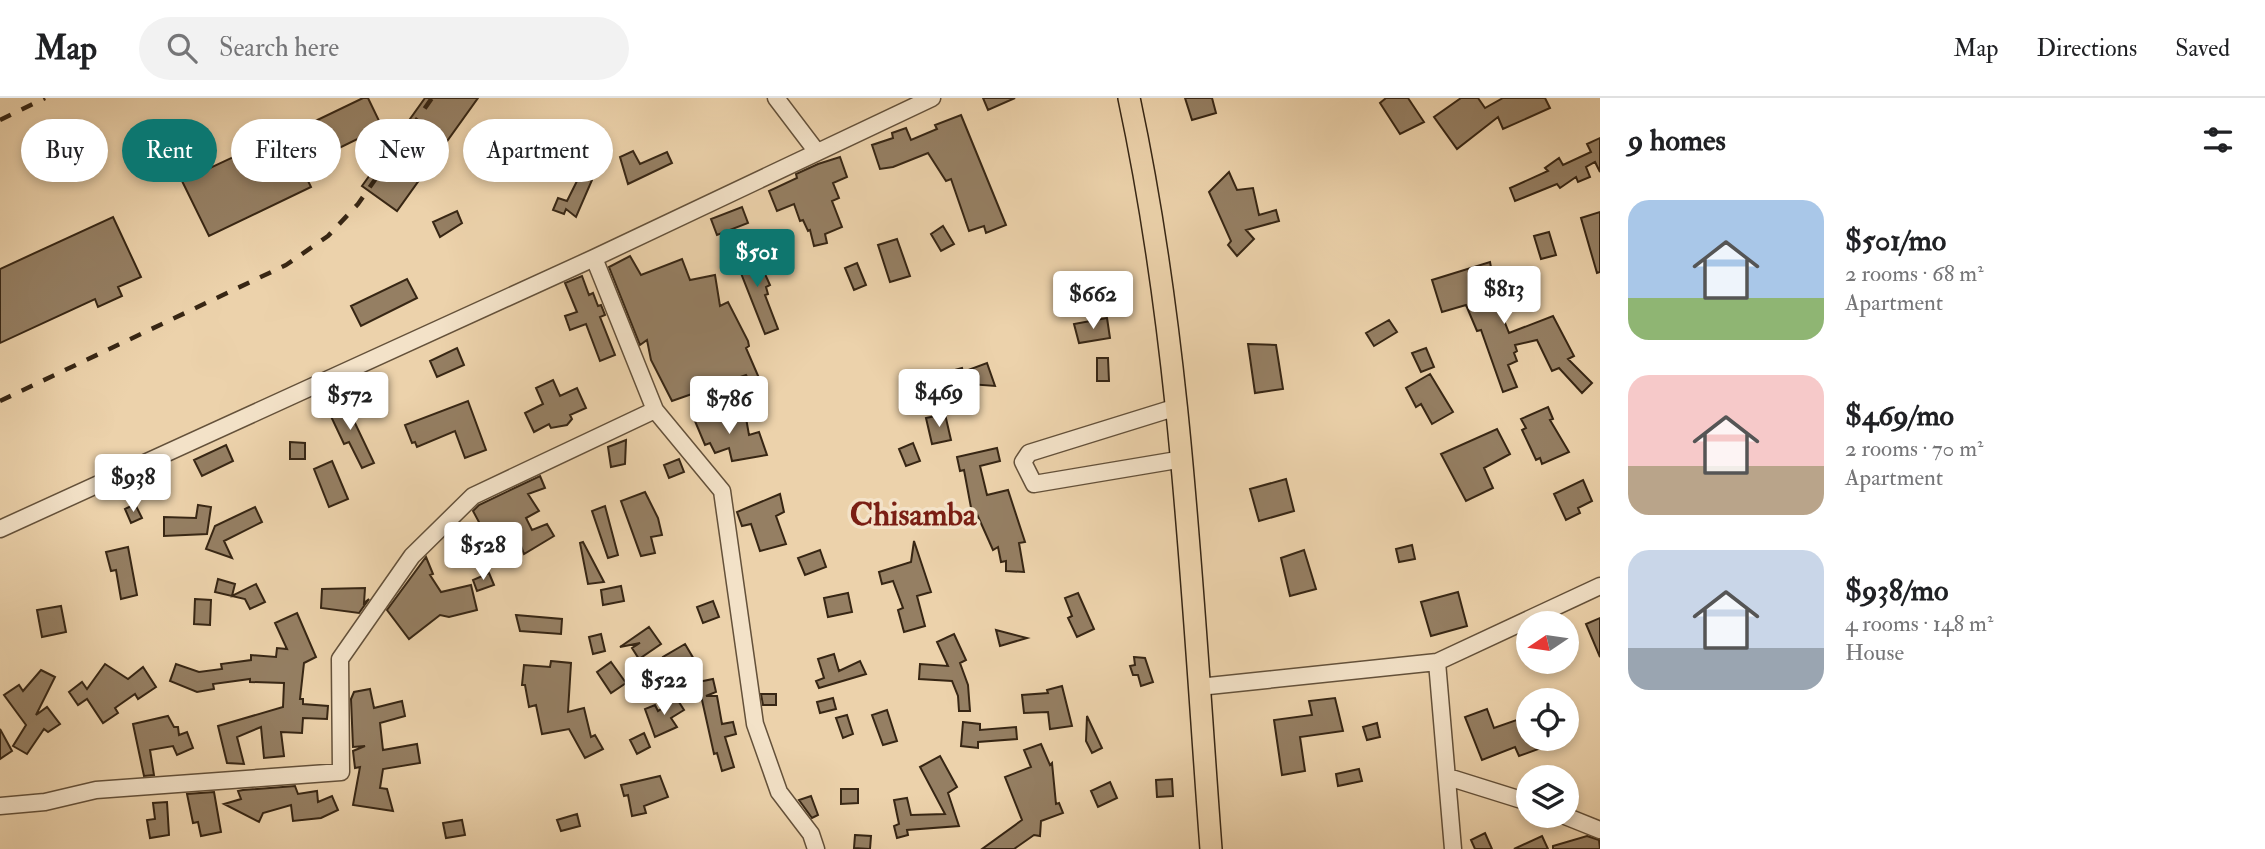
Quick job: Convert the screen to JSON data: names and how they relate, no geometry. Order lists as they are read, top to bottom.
{
  "districts": ["Chisamba"],
  "north": "left",
  "page": {
    "header": "Map",
    "search": "Search here",
    "nav": ["Map", "Directions", "Saved"],
    "heading": "9 homes",
    "chip": [
      "Buy",
      "Rent",
      "Filters",
      "New",
      "Apartment"
    ],
    "list": [
      {
        "name": "$501/mo",
        "note": "2 rooms · 68 m² · Apartment"
      },
      {
        "name": "$469/mo",
        "note": "2 rooms · 70 m² · Apartment"
      },
      {
        "name": "$938/mo",
        "note": "4 rooms · 148 m² · House"
      }
    ],
    "price": [
      "$501",
      "$813",
      "$662",
      "$469",
      "$572",
      "$786",
      "$938",
      "$528",
      "$522"
    ]
  }
}
